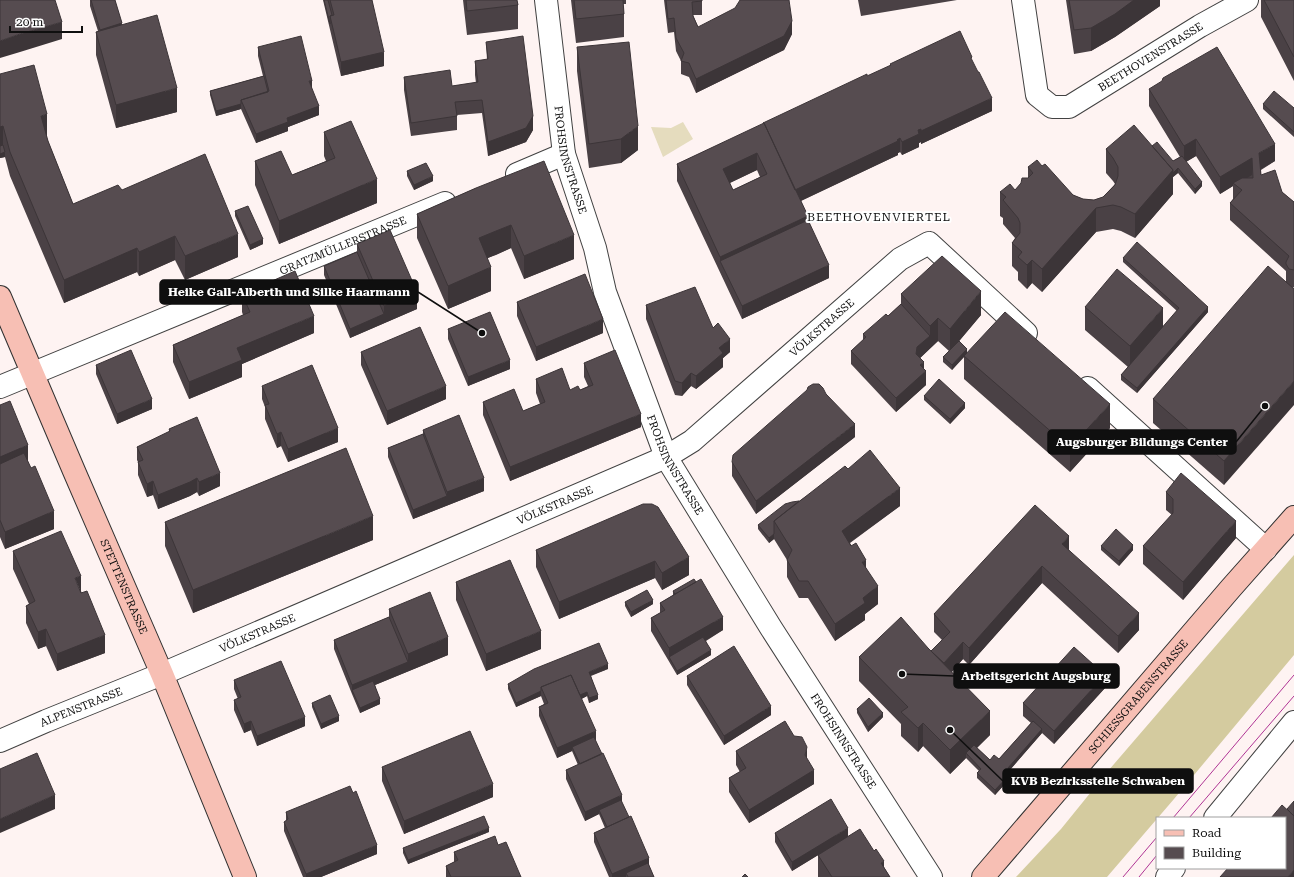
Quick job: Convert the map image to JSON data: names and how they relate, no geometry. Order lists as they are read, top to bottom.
{
  "streets": {
    "street": [
      "BEETHOVENSTRASSE",
      "FROHSINNSTRASSE",
      "GRATZMÜLLERSTRASSE",
      "VÖLKSTRASSE",
      "STETTENSTRASSE",
      "SCHIESSGRABENSTRASSE",
      "ALPENSTRASSE"
    ]
  },
  "crossings": [
    ["FROHSINNSTRASSE", "VÖLKSTRASSE"],
    ["GRATZMÜLLERSTRASSE", "STETTENSTRASSE"],
    ["VÖLKSTRASSE", "STETTENSTRASSE"],
    ["VÖLKSTRASSE", "ALPENSTRASSE"],
    ["STETTENSTRASSE", "ALPENSTRASSE"]
  ],
  "districts": ["BEETHOVENVIERTEL"],
  "places": [
    "Heike Gall-Alberth und Silke Haarmann",
    "Augsburger Bildungs Center",
    "Arbeitsgericht Augsburg",
    "KVB Bezirksstelle Schwaben"
  ],
  "legend": ["Road", "Building"],
  "scale_bar": "20 m"
}
